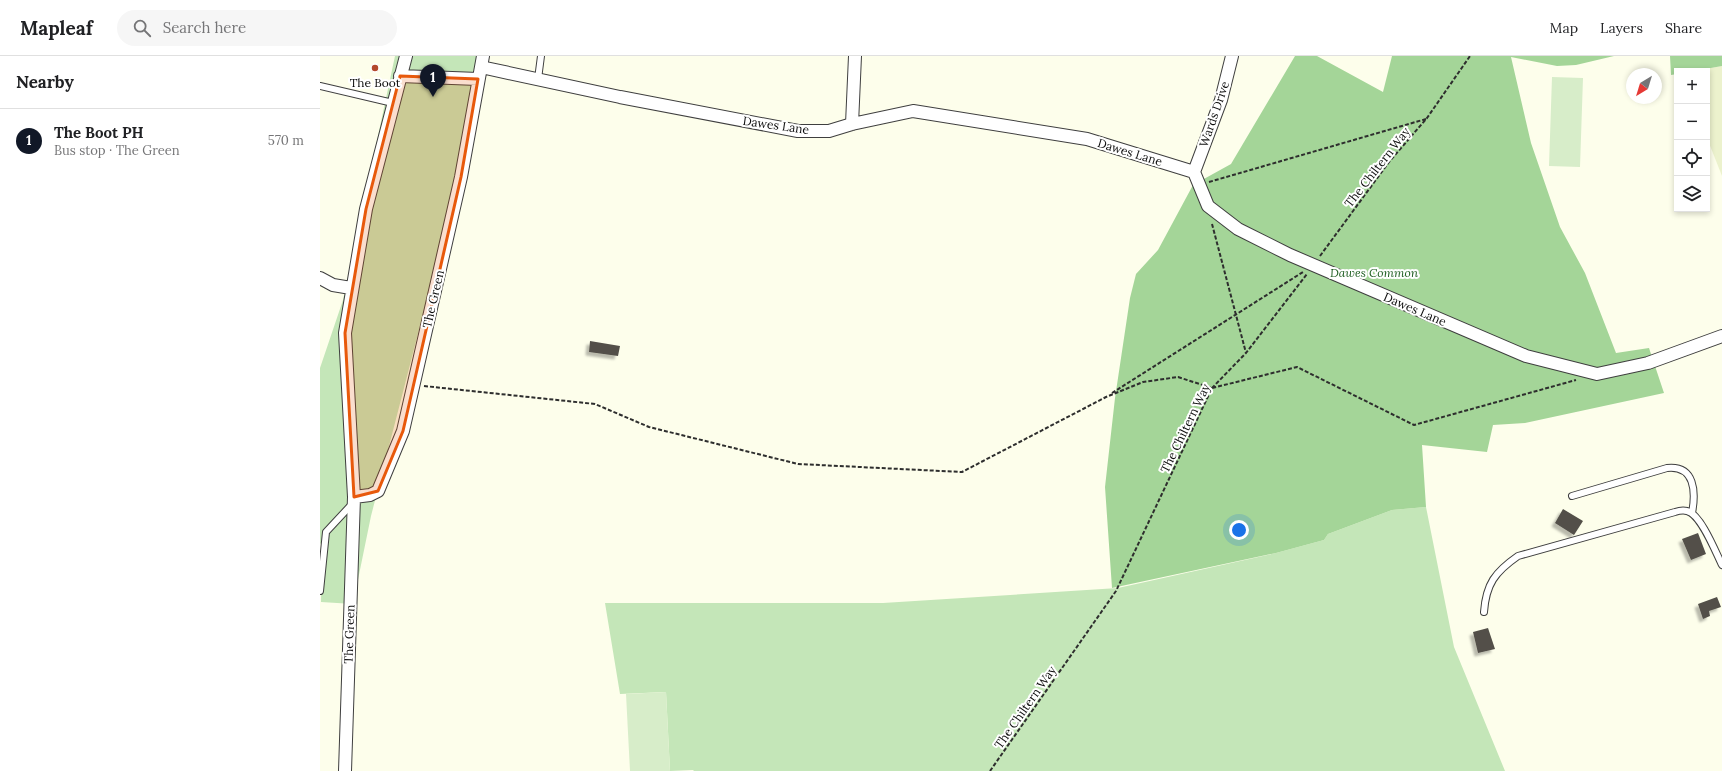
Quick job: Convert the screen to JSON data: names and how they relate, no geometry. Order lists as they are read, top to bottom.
{
  "streets": {
    "street": ["Wards Drive", "Dawes Lane", "The Green"],
    "path": ["The Chiltern Way"]
  },
  "crossings": [
    ["Wards Drive", "Dawes Lane"],
    ["Dawes Lane", "The Chiltern Way"],
    ["Dawes Lane", "The Green"]
  ],
  "parks": ["Dawes Common"],
  "places": ["The Boot"],
  "north": "bottom left",
  "page": {
    "header": "Mapleaf",
    "search": "Search here",
    "nav": ["Map", "Layers", "Share"],
    "heading": "Nearby",
    "pins": "1",
    "map_buttons": ["+", "−"],
    "list": [
      {
        "mark": "1",
        "name": "The Boot PH",
        "note": "Bus stop · The Green",
        "value": "570 m"
      }
    ]
  }
}
